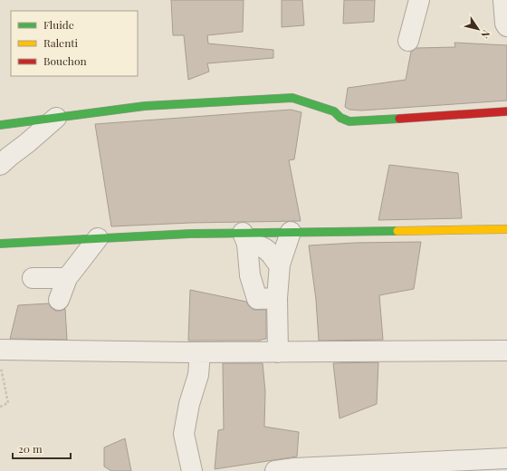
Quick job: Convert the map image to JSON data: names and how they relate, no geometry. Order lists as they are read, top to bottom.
{
  "legend": ["Fluide", "Ralenti", "Bouchon"],
  "scale_bar": "20 m",
  "north": "bottom right"
}
